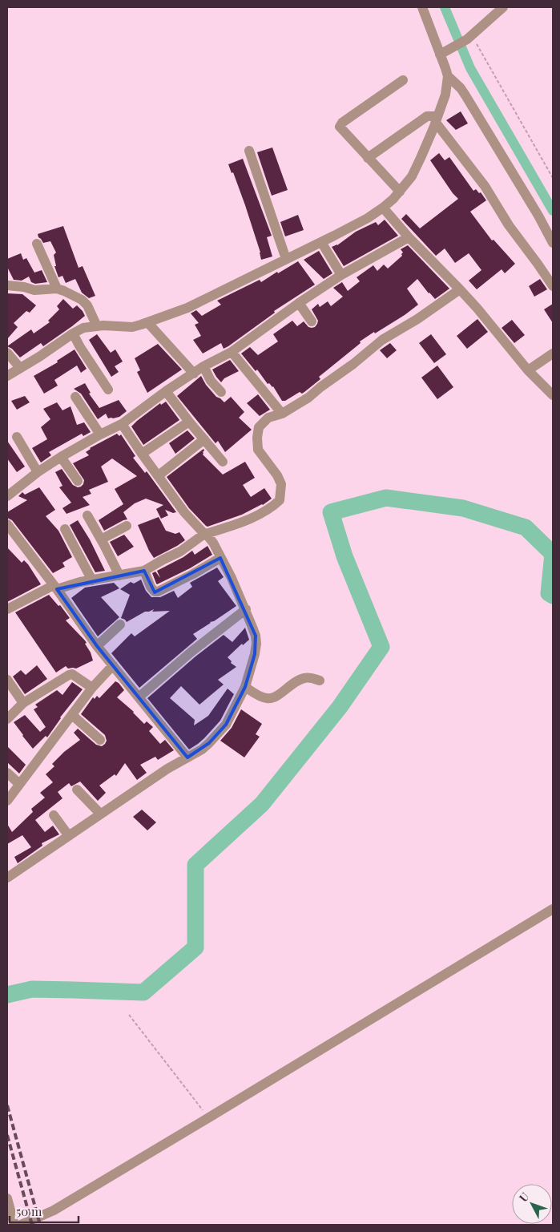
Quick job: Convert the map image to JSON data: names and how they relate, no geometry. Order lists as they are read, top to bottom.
{
  "scale_bar": "50 m",
  "north": "top left"
}
